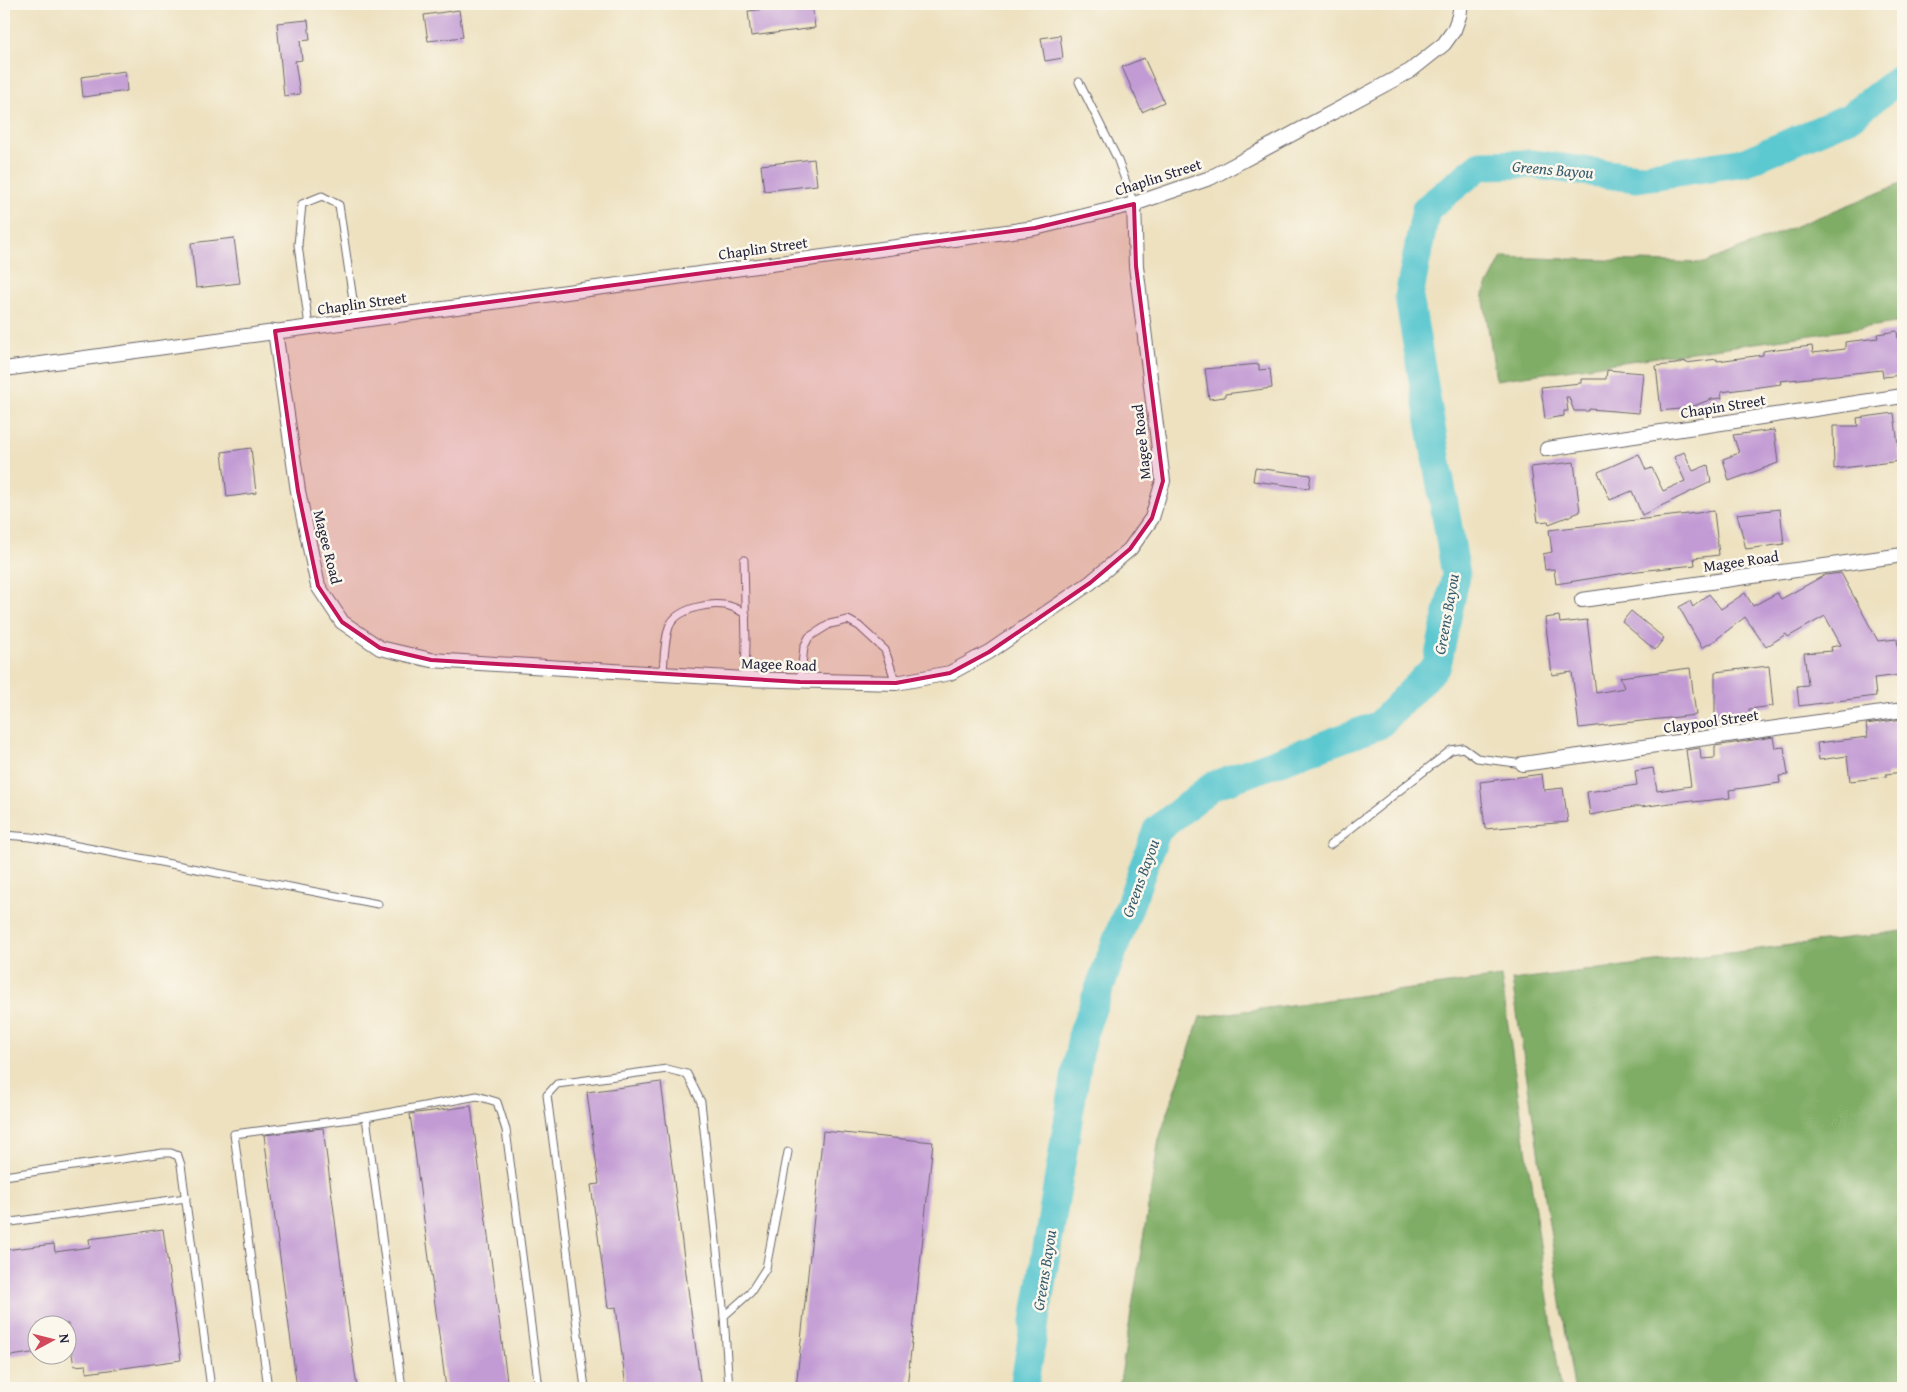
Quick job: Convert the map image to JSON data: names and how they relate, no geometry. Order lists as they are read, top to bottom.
{
  "streets": {
    "street": [
      "Chaplin Street",
      "Chapin Street",
      "Magee Road",
      "Claypool Street"
    ]
  },
  "crossings": [
    ["Chaplin Street", "Magee Road"]
  ],
  "water": ["Greens Bayou"],
  "north": "right"
}
